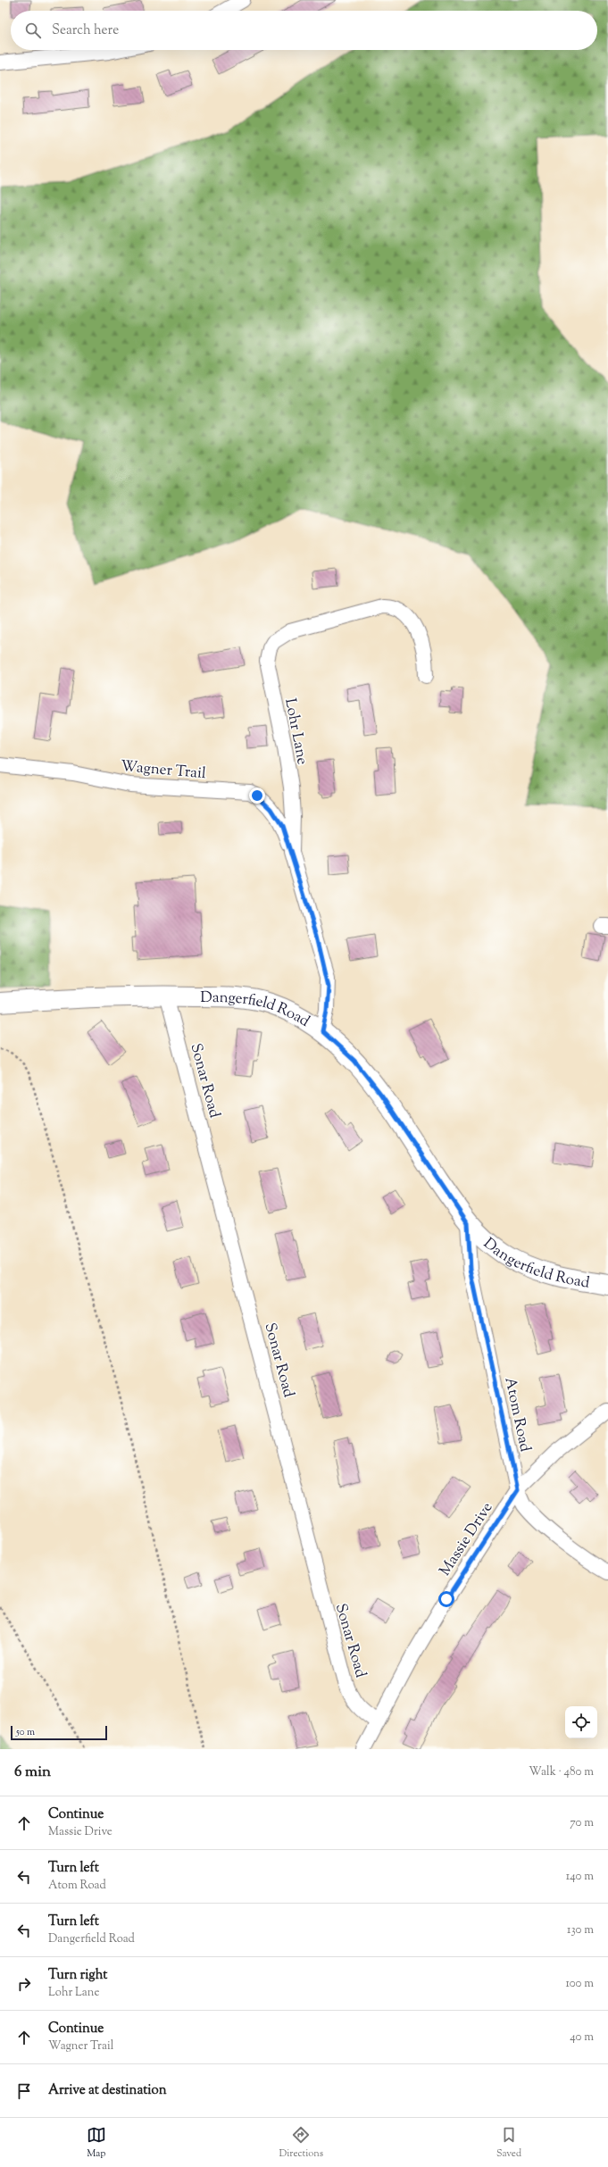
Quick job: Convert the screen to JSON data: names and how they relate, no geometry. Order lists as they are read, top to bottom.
{
  "streets": {
    "street": [
      "Lohr Lane",
      "Wagner Trail",
      "Dangerfield Road",
      "Sonar Road",
      "Atom Road",
      "Massie Drive"
    ]
  },
  "crossings": [
    ["Lohr Lane", "Wagner Trail"],
    ["Lohr Lane", "Dangerfield Road"],
    ["Dangerfield Road", "Sonar Road"],
    ["Dangerfield Road", "Atom Road"],
    ["Sonar Road", "Massie Drive"],
    ["Atom Road", "Massie Drive"]
  ],
  "scale_bar": "50 m",
  "page": {
    "search": "Search here",
    "scale": "50 m",
    "heading": ["6 min", "Walk · 480 m"],
    "list": [
      ["Continue", "Massie Drive", "70 m"],
      ["Turn left", "Atom Road", "140 m"],
      ["Turn left", "Dangerfield Road", "130 m"],
      ["Turn right", "Lohr Lane", "100 m"],
      ["Continue", "Wagner Trail", "40 m"],
      "Arrive at destination"
    ],
    "nav": ["Map", "Directions", "Saved"]
  }
}
